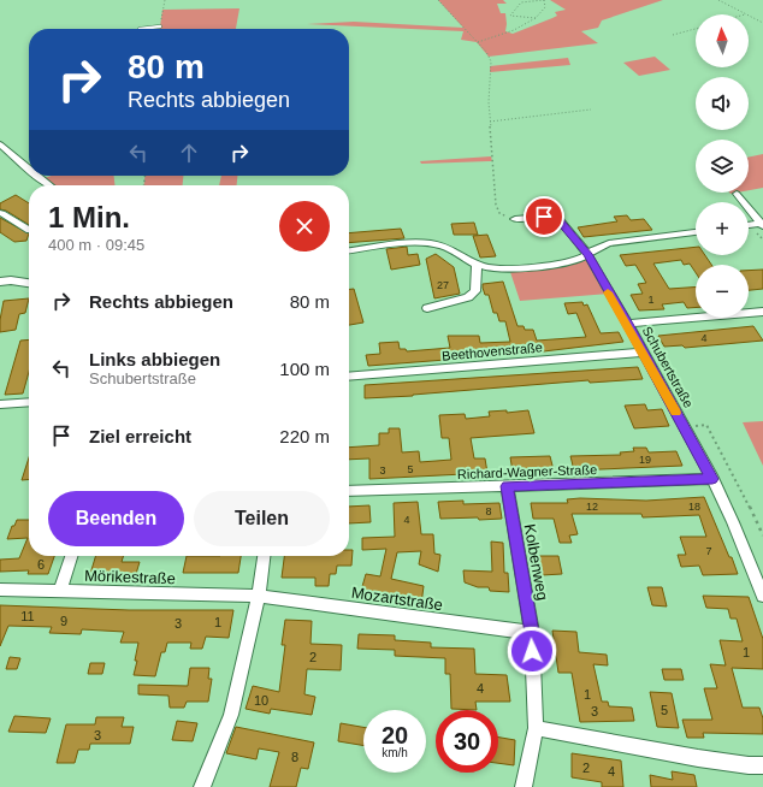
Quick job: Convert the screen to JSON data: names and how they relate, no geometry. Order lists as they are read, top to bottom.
{
  "streets": {
    "street": [
      "Beethovenstraße",
      "Schubertstraße",
      "Richard-Wagner-Straße",
      "Kolbenweg",
      "Mörikestraße",
      "Mozartstraße"
    ]
  },
  "crossings": [
    ["Beethovenstraße", "Schubertstraße"],
    ["Schubertstraße", "Richard-Wagner-Straße"],
    ["Richard-Wagner-Straße", "Kolbenweg"],
    ["Kolbenweg", "Mozartstraße"],
    ["Mörikestraße", "Mozartstraße"]
  ],
  "house_numbers": [
    "27",
    "1",
    "4",
    "19",
    "5",
    "3",
    "12",
    "18",
    "8",
    "4",
    "7",
    "6",
    "11",
    "9",
    "1",
    "3",
    "1",
    "2",
    "4",
    "1",
    "10",
    "5",
    "3",
    "3",
    "8",
    "2",
    "4"
  ],
  "north": "top",
  "page": {
    "map_buttons": ["+", "−"],
    "turn": ["80 m", "Rechts abbiegen"],
    "heading": ["1 Min.", "400 m · 09:45"],
    "list": [
      {
        "name": "Rechts abbiegen",
        "value": "80 m"
      },
      {
        "name": "Links abbiegen",
        "note": "Schubertstraße",
        "value": "100 m"
      },
      {
        "name": "Ziel erreicht",
        "value": "220 m"
      }
    ],
    "buttons": ["Beenden", "Teilen"],
    "speed": "20 km/h",
    "limit": "30"
  }
}
